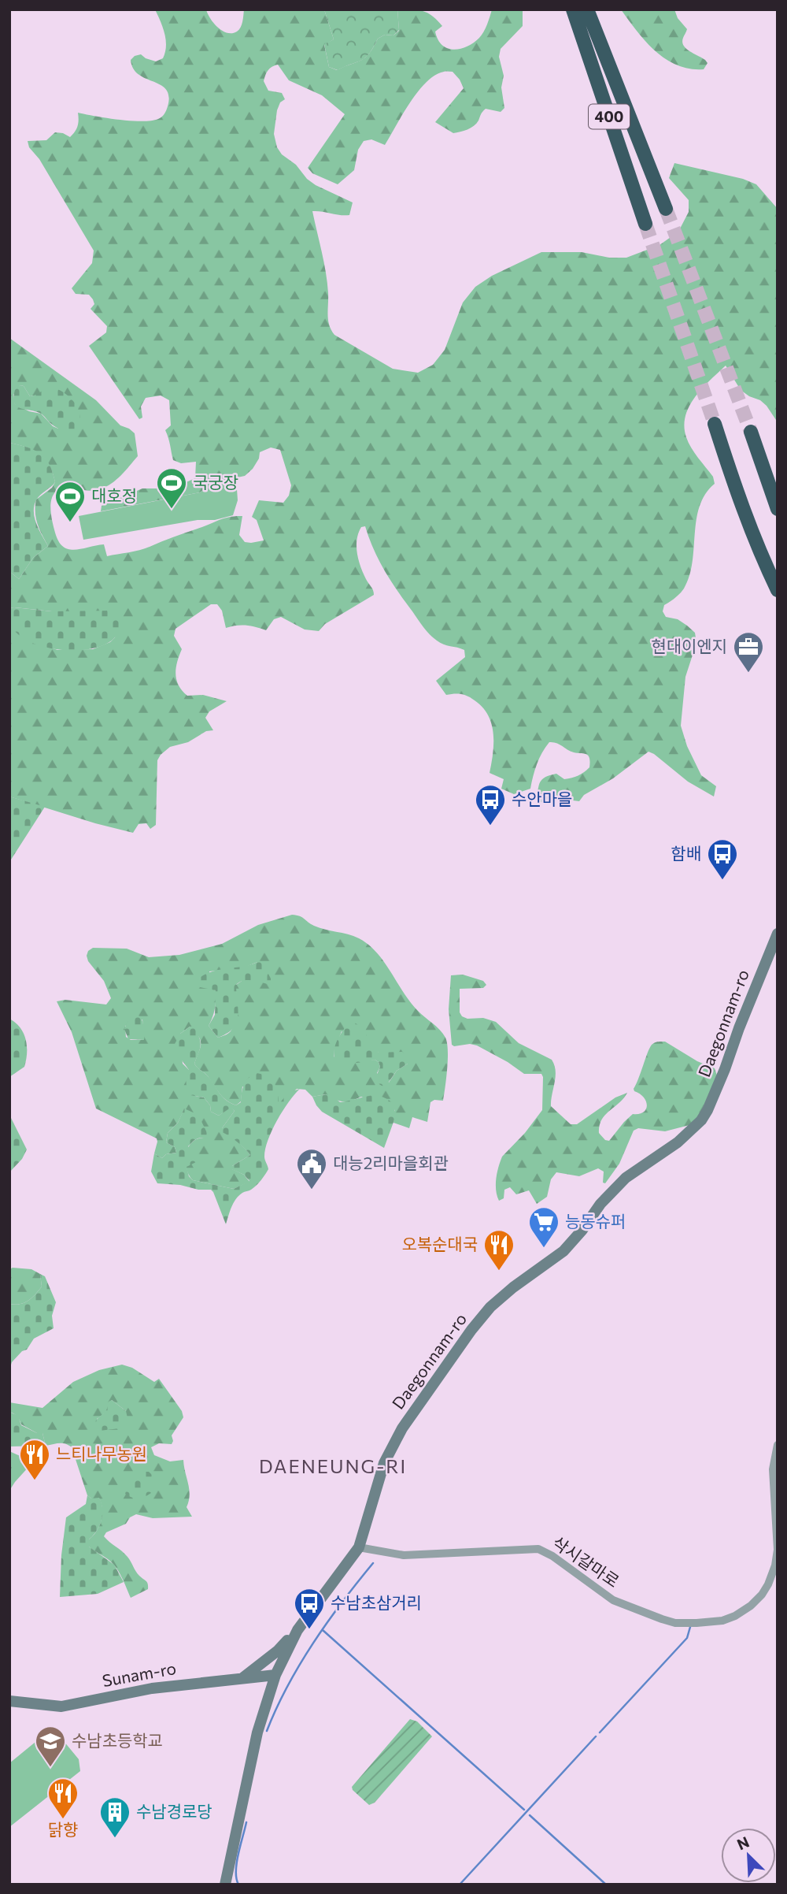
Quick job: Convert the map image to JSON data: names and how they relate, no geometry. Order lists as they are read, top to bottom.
{
  "streets": {
    "highway": ["400"],
    "street": ["Daegonnam-ro", "삭시갈마로", "Sunam-ro"]
  },
  "crossings": [
    ["Daegonnam-ro", "삭시갈마로"],
    ["Daegonnam-ro", "Sunam-ro"]
  ],
  "districts": ["DAENEUNG-RI"],
  "places": {
    "sports": ["국궁장", "대호정"],
    "office": ["현대이엔지"],
    "bus stop": ["수안마을", "함배", "수남초삼거리"],
    "public building": ["대능2리마을회관"],
    "supermarket": ["능동슈퍼"],
    "restaurant": ["오복순대국", "느티나무농원", "닭향"],
    "school or university": ["수남초등학교"],
    "building": ["수남경로당"]
  },
  "north": "top left"
}
